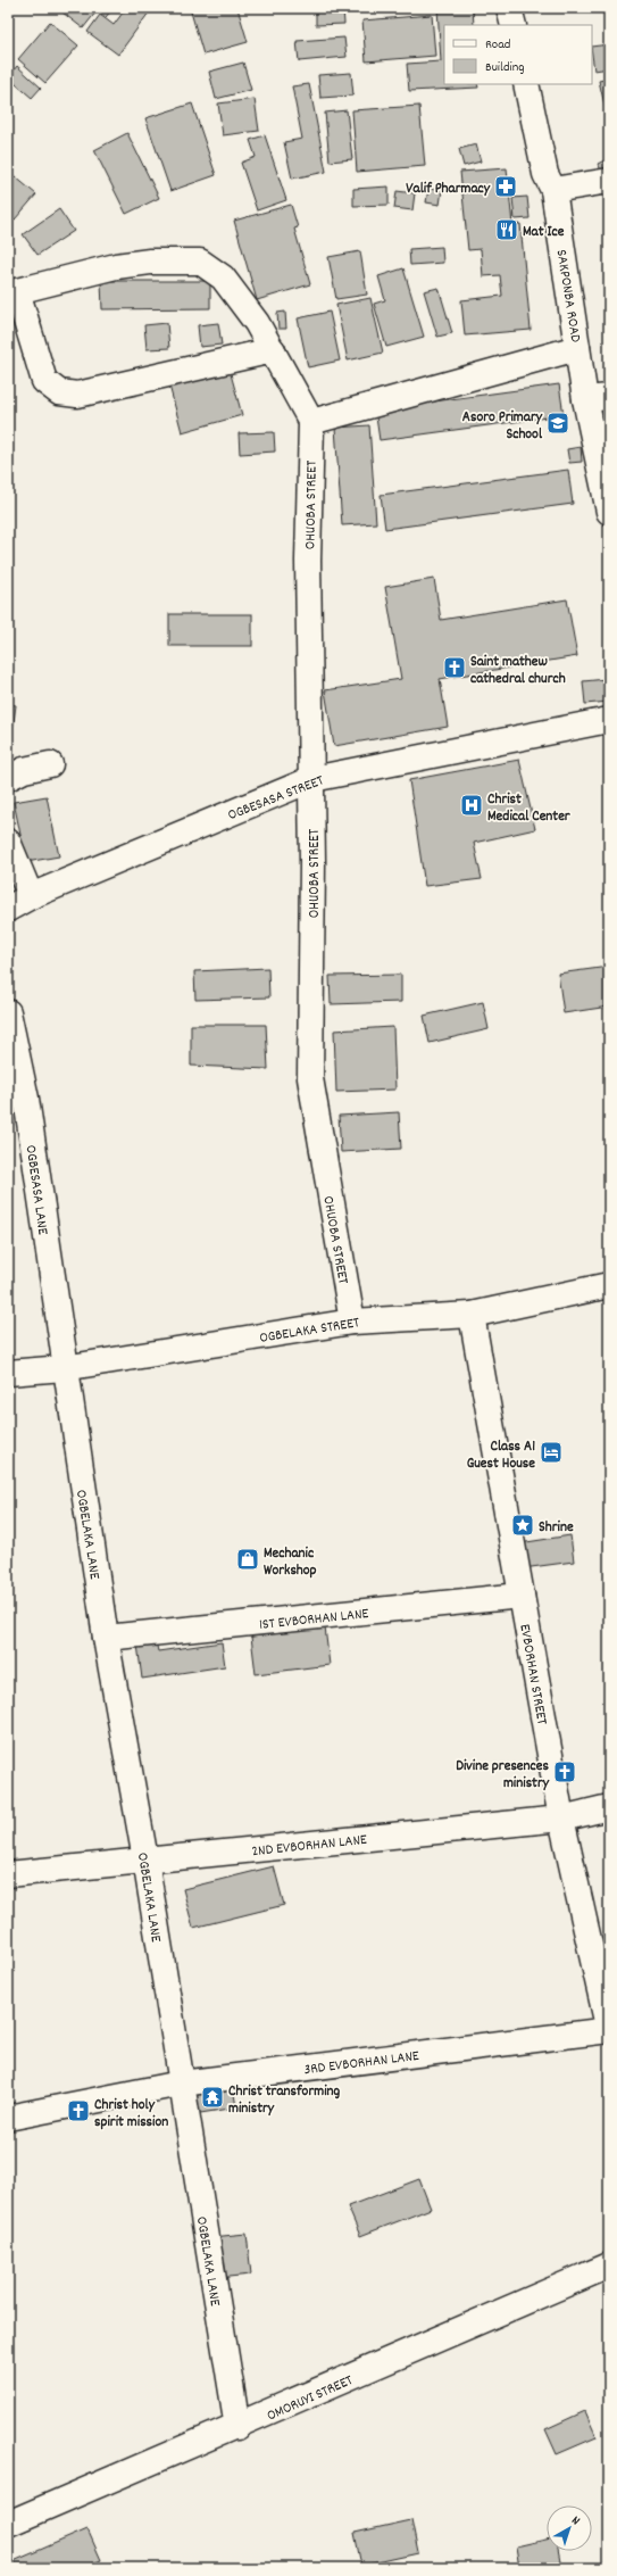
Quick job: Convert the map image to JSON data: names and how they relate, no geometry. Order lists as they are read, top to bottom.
{
  "streets": {
    "street": [
      "SAKPONBA ROAD",
      "OHUOBA STREET",
      "OGBESASA STREET",
      "OGBESASA LANE",
      "OGBELAKA STREET",
      "OGBELAKA LANE",
      "1ST EVBORHAN LANE",
      "EVBORHAN STREET",
      "2ND EVBORHAN LANE",
      "3RD EVBORHAN LANE",
      "OMORUYI STREET"
    ]
  },
  "crossings": [
    ["OHUOBA STREET", "OGBESASA STREET"],
    ["OHUOBA STREET", "OGBELAKA STREET"],
    ["OGBESASA LANE", "OGBELAKA STREET"],
    ["OGBESASA LANE", "OGBELAKA LANE"],
    ["OGBELAKA STREET", "OGBELAKA LANE"],
    ["OGBELAKA STREET", "EVBORHAN STREET"],
    ["OGBELAKA LANE", "1ST EVBORHAN LANE"],
    ["OGBELAKA LANE", "2ND EVBORHAN LANE"],
    ["OGBELAKA LANE", "3RD EVBORHAN LANE"],
    ["OGBELAKA LANE", "OMORUYI STREET"],
    ["1ST EVBORHAN LANE", "EVBORHAN STREET"],
    ["EVBORHAN STREET", "2ND EVBORHAN LANE"],
    ["EVBORHAN STREET", "3RD EVBORHAN LANE"]
  ],
  "places": {
    "pharmacy": ["Valif Pharmacy"],
    "restaurant": ["Mat Ice"],
    "school or university": ["Asoro Primary School"],
    "church": ["Saint mathew cathedral church", "Divine presences ministry", "Christ holy spirit mission"],
    "hospital": ["Christ Medical Center"],
    "hotel": ["Class A1 Guest House"],
    "place": ["Shrine"],
    "shop": ["Mechanic Workshop"],
    "temple": ["Christ transforming ministry"]
  },
  "legend": ["Road", "Building"],
  "north": "top right"
}
